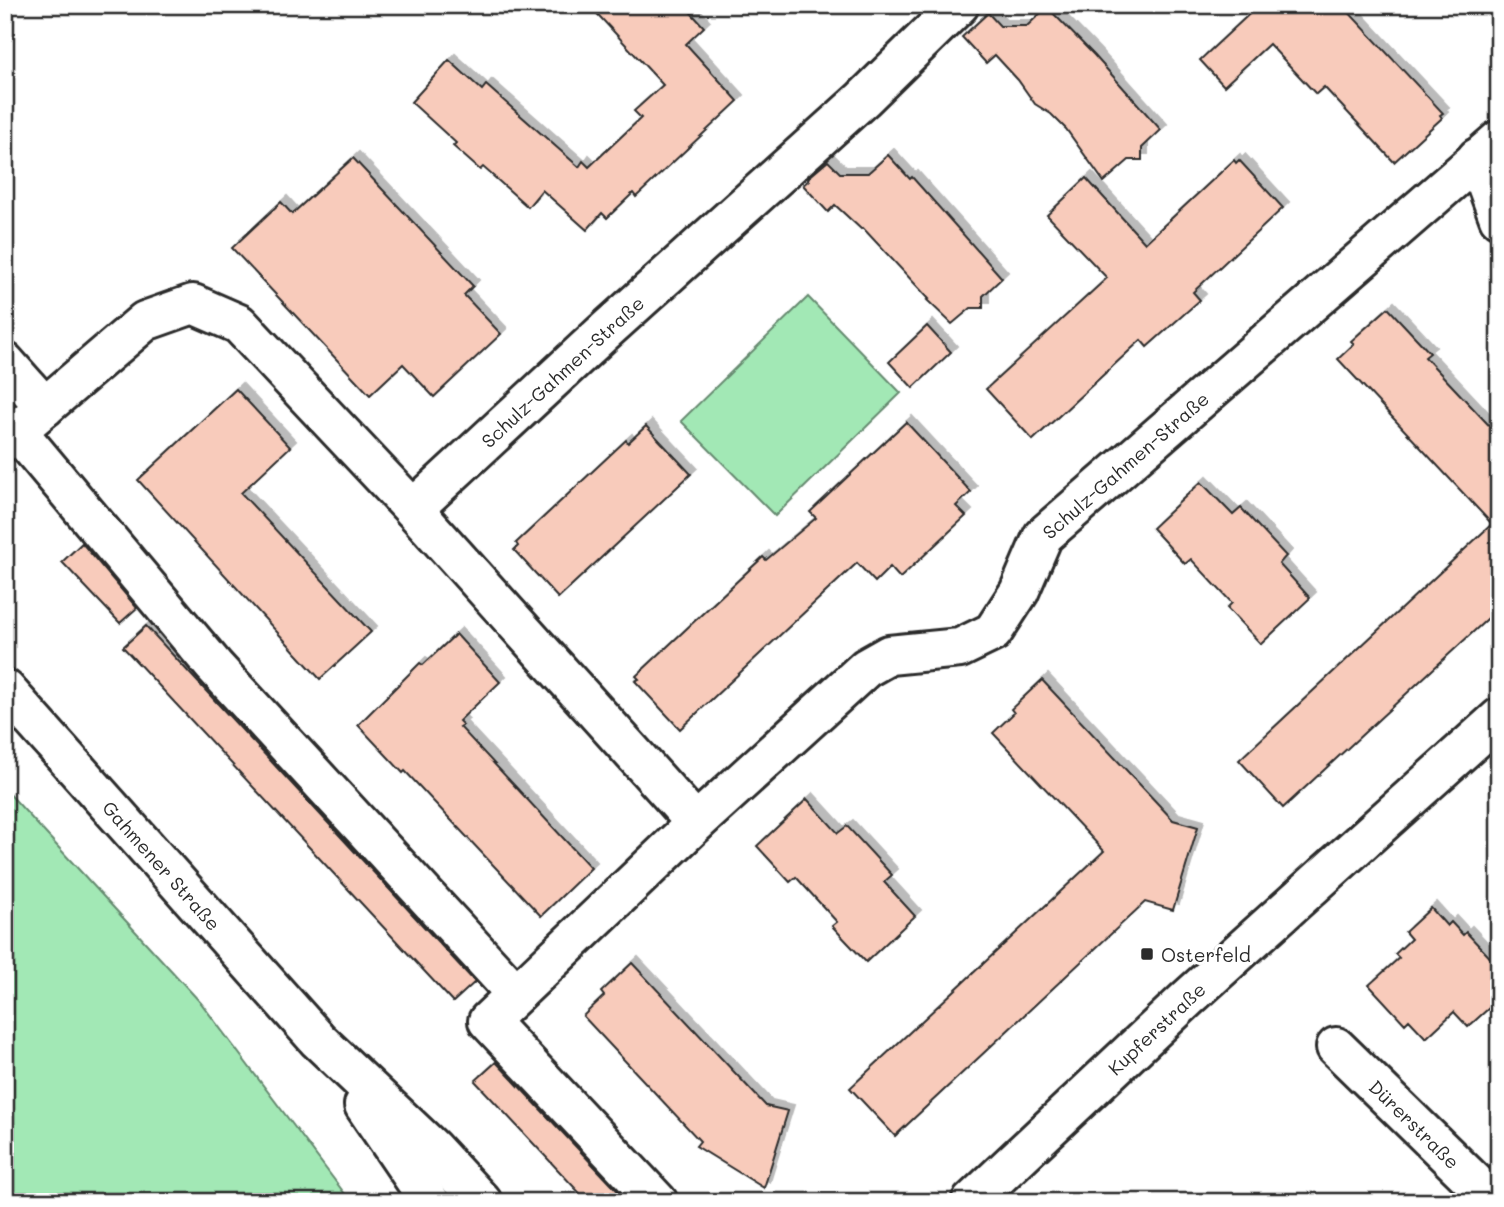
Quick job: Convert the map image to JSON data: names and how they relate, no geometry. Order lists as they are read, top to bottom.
{
  "streets": {
    "street": [
      "Schulz-Gahmen-Straße",
      "Gahmener Straße",
      "Kupferstraße",
      "Dürerstraße"
    ]
  },
  "places": {
    "transit": ["Osterfeld"]
  }
}
